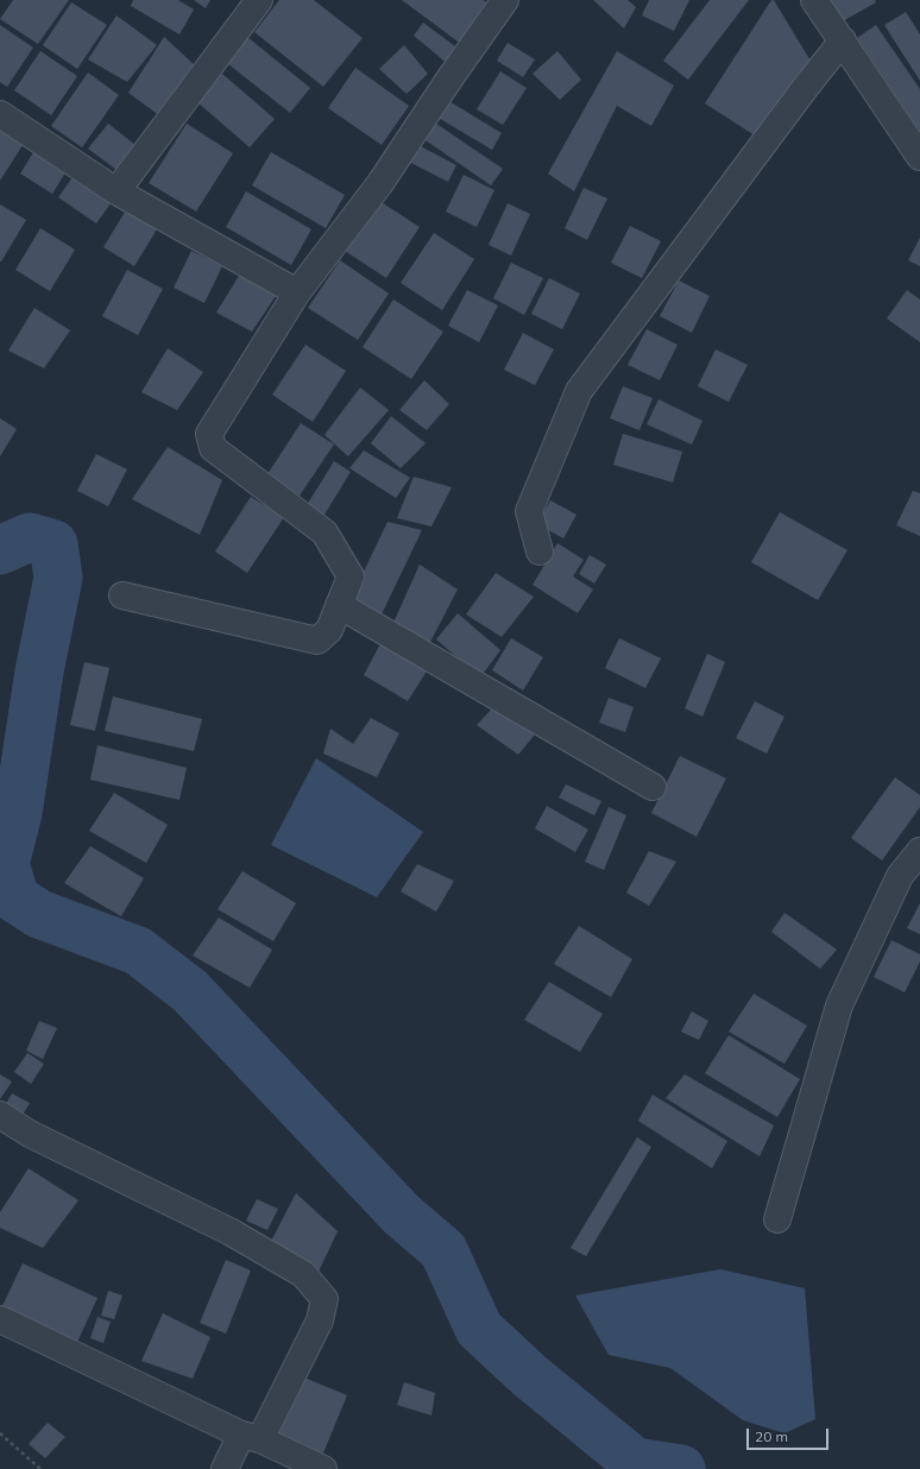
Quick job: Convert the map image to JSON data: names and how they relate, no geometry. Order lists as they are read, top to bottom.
{
  "scale_bar": "20 m"
}
